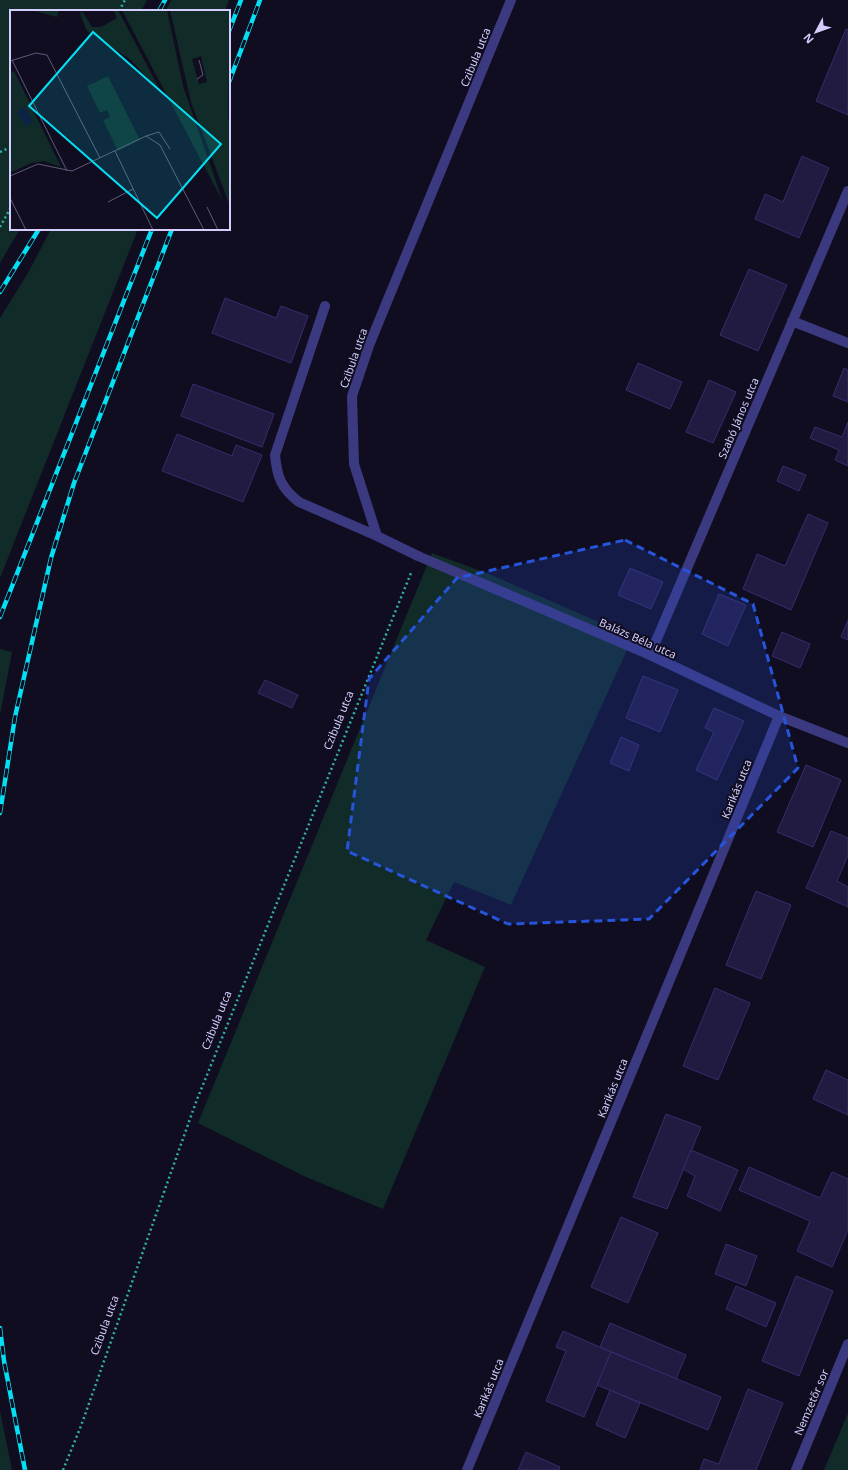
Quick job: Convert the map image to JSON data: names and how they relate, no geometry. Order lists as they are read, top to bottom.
{
  "streets": {
    "street": [
      "Czibula utca",
      "Szabó János utca",
      "Balázs Béla utca",
      "Karikás utca",
      "Nemzetőr sor"
    ]
  },
  "crossings": [
    ["Czibula utca", "Balázs Béla utca"],
    ["Szabó János utca", "Balázs Béla utca"],
    ["Balázs Béla utca", "Karikás utca"]
  ],
  "north": "bottom left"
}
